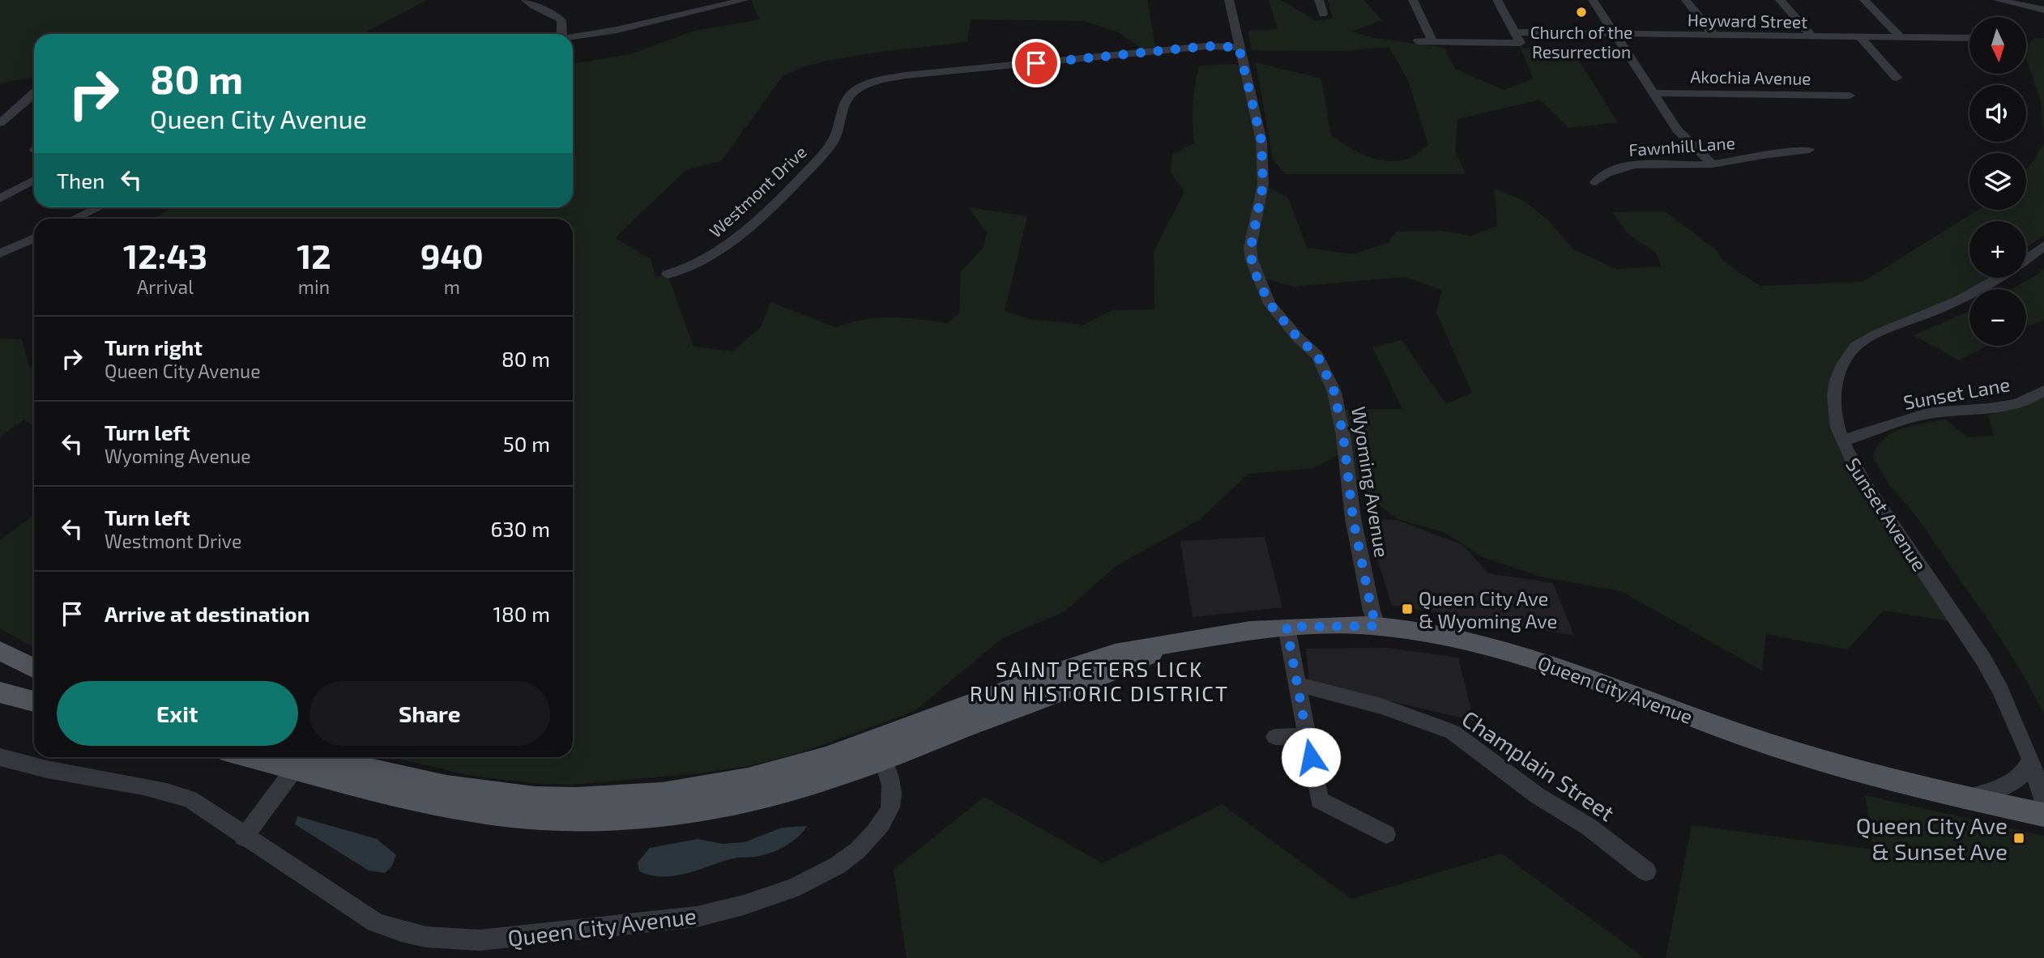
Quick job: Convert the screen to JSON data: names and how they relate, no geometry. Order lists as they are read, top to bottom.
{
  "streets": {
    "main road": ["Queen City Avenue"],
    "street": [
      "Heyward Street",
      "Akochia Avenue",
      "Fawnhill Lane",
      "Westmont Drive",
      "Sunset Lane",
      "Wyoming Avenue",
      "Sunset Avenue",
      "Champlain Street"
    ]
  },
  "crossings": [
    ["Westmont Drive", "Wyoming Avenue"],
    ["Sunset Lane", "Sunset Avenue"],
    ["Wyoming Avenue", "Queen City Avenue"]
  ],
  "districts": ["SAINT PETERS LICK RUN HISTORIC DISTRICT"],
  "places": {
    "other": ["Church of the Resurrection"],
    "transit": ["Queen City Ave & Wyoming Ave", "Queen City Ave & Sunset Ave"]
  },
  "north": "bottom",
  "page": {
    "map_buttons": ["+", "−"],
    "turn": ["80 m", "Queen City Avenue"],
    "then": "Then",
    "eta": [
      "12:43",
      "Arrival",
      "12",
      "min",
      "940",
      "m"
    ],
    "list": [
      {
        "name": "Turn right",
        "note": "Queen City Avenue",
        "value": "80 m"
      },
      {
        "name": "Turn left",
        "note": "Wyoming Avenue",
        "value": "50 m"
      },
      {
        "name": "Turn left",
        "note": "Westmont Drive",
        "value": "630 m"
      },
      {
        "name": "Arrive at destination",
        "value": "180 m"
      }
    ],
    "buttons": ["Exit", "Share"]
  }
}
